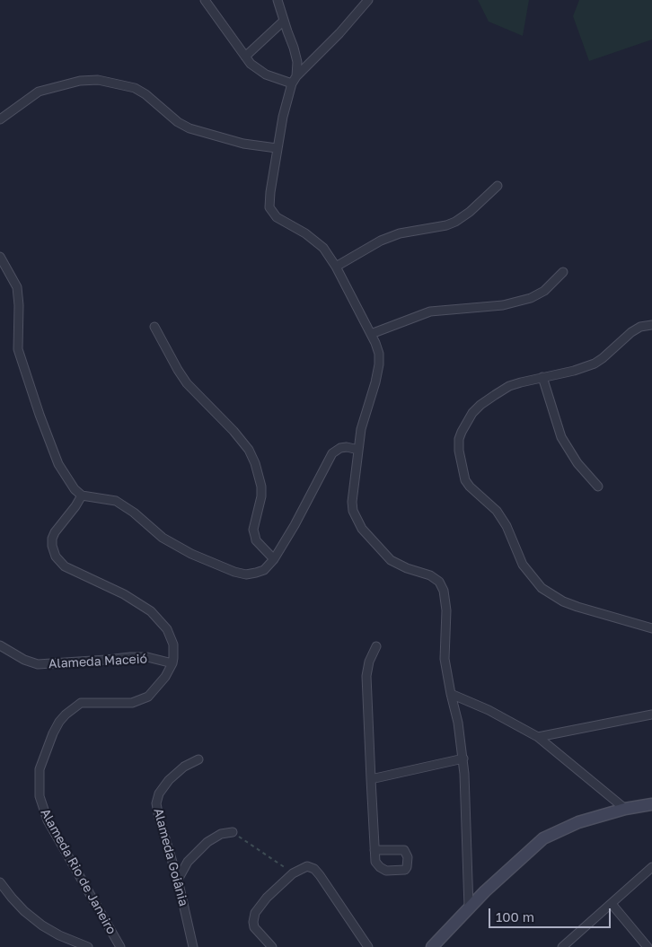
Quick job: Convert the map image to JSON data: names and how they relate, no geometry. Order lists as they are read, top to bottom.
{
  "streets": {
    "street": ["Alameda Maceió", "Alameda Goiânia", "Alameda Rio de Janeiro"]
  },
  "crossings": [
    ["Alameda Maceió", "Alameda Rio de Janeiro"]
  ],
  "scale_bar": "100 m"
}
